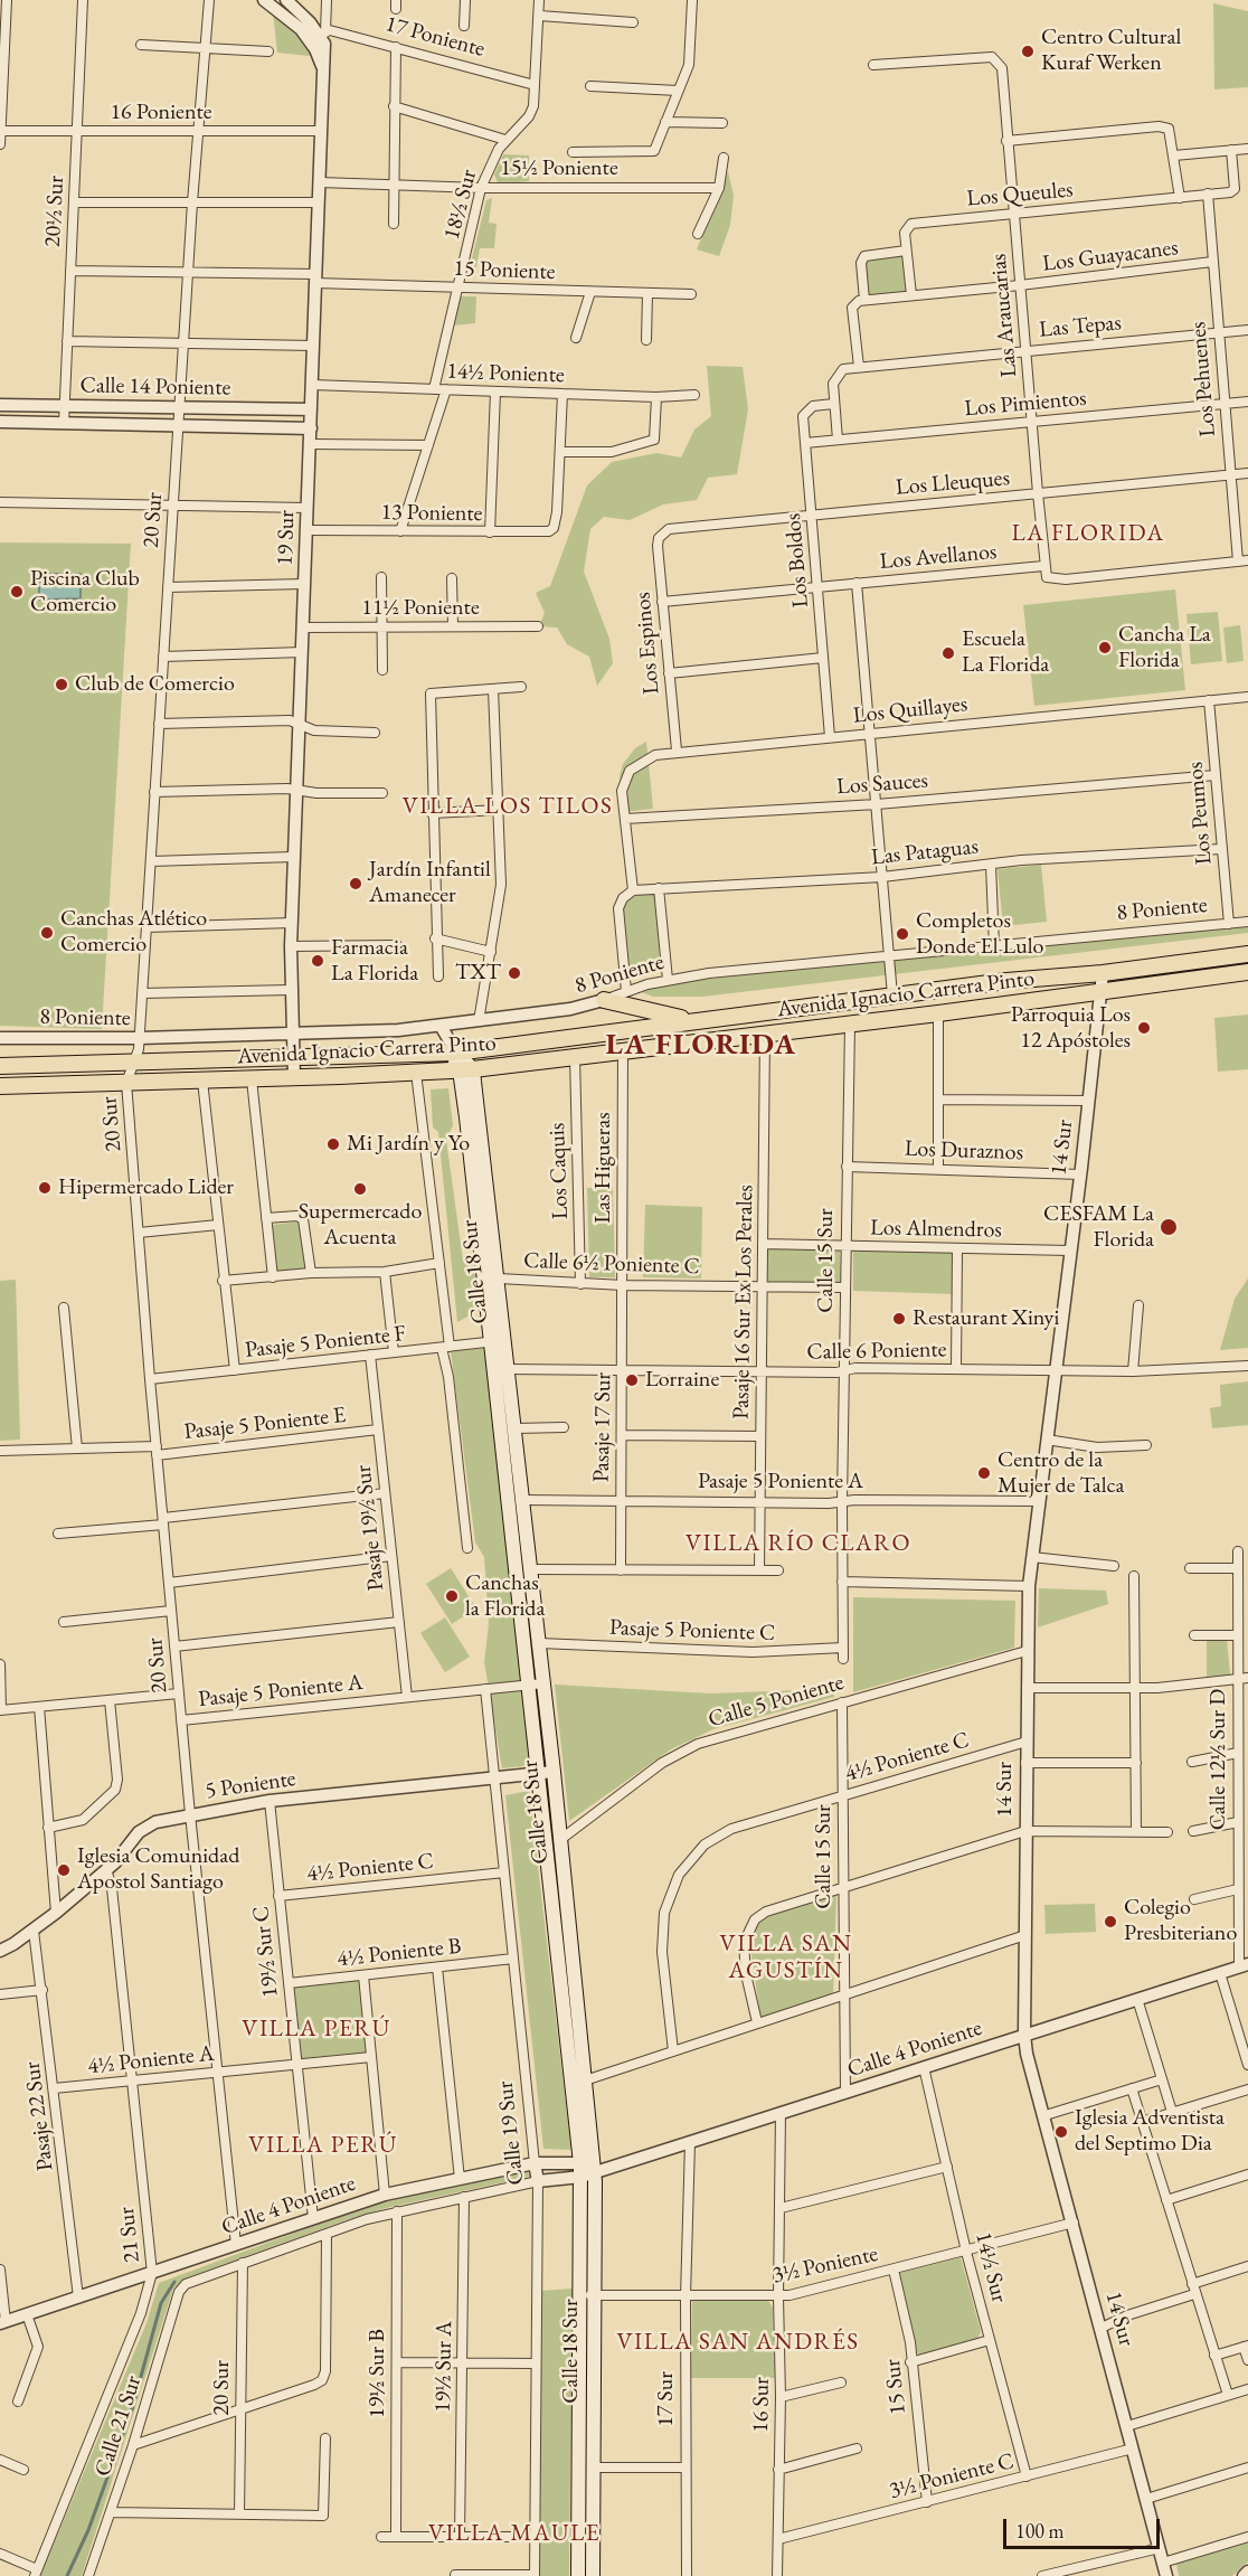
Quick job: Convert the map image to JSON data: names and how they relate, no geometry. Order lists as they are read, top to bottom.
{
  "streets": {
    "main road": ["Avenida Ignacio Carrera Pinto", "Calle 18 Sur"],
    "street": [
      "17 Poniente",
      "16 Poniente",
      "15½ Poniente",
      "Los Queules",
      "18½ Sur",
      "20½ Sur",
      "Los Guayacanes",
      "15 Poniente",
      "Las Araucarias",
      "Las Tepas",
      "14½ Poniente",
      "Los Pehuenes",
      "Calle 14 Poniente",
      "Los Pimientos",
      "Los Lleuques",
      "13 Poniente",
      "20 Sur",
      "19 Sur",
      "Los Avellanos",
      "Los Boldos",
      "11½ Poniente",
      "Los Espinos",
      "Los Quillayes",
      "Los Sauces",
      "Los Peumos",
      "Las Pataguas",
      "8 Poniente",
      "14 Sur",
      "Los Duraznos",
      "Las Higueras",
      "Los Caquis",
      "Los Almendros",
      "Calle 15 Sur",
      "Calle 6½ Poniente C",
      "Pasaje 16 Sur Ex Los Perales",
      "Pasaje 5 Poniente F",
      "Calle 6 Poniente",
      "Pasaje 5 Poniente E",
      "Pasaje 17 Sur",
      "Pasaje 5 Poniente A",
      "Pasaje 19½ Sur",
      "Pasaje 5 Poniente C",
      "Calle 5 Poniente",
      "4½ Poniente C",
      "Calle 12½ Sur D",
      "5 Poniente",
      "19½ Sur C",
      "4½ Poniente B",
      "Calle 4 Poniente",
      "4½ Poniente A",
      "Pasaje 22 Sur",
      "Calle 19 Sur",
      "21 Sur",
      "3½ Poniente",
      "14½ Sur",
      "19½ Sur A",
      "19½ Sur B",
      "15 Sur",
      "17 Sur",
      "16 Sur",
      "Calle 21 Sur",
      "3½ Poniente C"
    ]
  },
  "crossings": [
    ["17 Poniente", "18½ Sur"],
    ["17 Poniente", "19 Sur"],
    ["16 Poniente", "20½ Sur"],
    ["16 Poniente", "20 Sur"],
    ["16 Poniente", "19 Sur"],
    ["15½ Poniente", "18½ Sur"],
    ["15½ Poniente", "19 Sur"],
    ["Los Queules", "Los Guayacanes"],
    ["Los Queules", "Las Araucarias"],
    ["Los Queules", "Los Pehuenes"],
    ["18½ Sur", "15 Poniente"],
    ["18½ Sur", "14½ Poniente"],
    ["20½ Sur", "15 Poniente"],
    ["20½ Sur", "Calle 14 Poniente"],
    ["Los Guayacanes", "Las Araucarias"],
    ["Los Guayacanes", "Las Tepas"],
    ["Los Guayacanes", "Los Pehuenes"],
    ["15 Poniente", "20 Sur"],
    ["15 Poniente", "19 Sur"],
    ["Las Araucarias", "Las Tepas"],
    ["Las Araucarias", "Los Pimientos"],
    ["Las Araucarias", "Los Lleuques"],
    ["Las Araucarias", "Los Avellanos"],
    ["Las Tepas", "Los Pehuenes"],
    ["Las Tepas", "Los Boldos"],
    ["14½ Poniente", "19 Sur"],
    ["Los Pehuenes", "Los Pimientos"],
    ["Los Pehuenes", "Los Lleuques"],
    ["Calle 14 Poniente", "20 Sur"],
    ["Calle 14 Poniente", "19 Sur"],
    ["Los Pimientos", "Los Boldos"],
    ["Los Lleuques", "Los Boldos"],
    ["Los Lleuques", "Los Espinos"],
    ["13 Poniente", "19 Sur"],
    ["20 Sur", "8 Poniente"],
    ["20 Sur", "Avenida Ignacio Carrera Pinto"],
    ["20 Sur", "Pasaje 5 Poniente F"],
    ["20 Sur", "Pasaje 5 Poniente E"],
    ["20 Sur", "Pasaje 5 Poniente A"],
    ["20 Sur", "5 Poniente"],
    ["20 Sur", "Calle 4 Poniente"],
    ["20 Sur", "4½ Poniente A"],
    ["19 Sur", "11½ Poniente"],
    ["19 Sur", "8 Poniente"],
    ["19 Sur", "Avenida Ignacio Carrera Pinto"],
    ["Los Avellanos", "Los Boldos"],
    ["Los Avellanos", "Los Espinos"],
    ["Los Boldos", "Los Quillayes"],
    ["Los Espinos", "Los Quillayes"],
    ["Los Quillayes", "Los Sauces"],
    ["Los Quillayes", "Los Peumos"],
    ["Los Sauces", "Los Peumos"],
    ["Los Peumos", "Las Pataguas"],
    ["Los Peumos", "8 Poniente"],
    ["Avenida Ignacio Carrera Pinto", "14 Sur"],
    ["Avenida Ignacio Carrera Pinto", "Las Higueras"],
    ["Avenida Ignacio Carrera Pinto", "Los Caquis"],
    ["Avenida Ignacio Carrera Pinto", "Calle 15 Sur"],
    ["Avenida Ignacio Carrera Pinto", "Calle 18 Sur"],
    ["Avenida Ignacio Carrera Pinto", "Pasaje 16 Sur Ex Los Perales"],
    ["14 Sur", "Los Duraznos"],
    ["14 Sur", "Los Almendros"],
    ["14 Sur", "Calle 6 Poniente"],
    ["14 Sur", "Pasaje 5 Poniente A"],
    ["14 Sur", "Calle 5 Poniente"],
    ["14 Sur", "4½ Poniente C"],
    ["14 Sur", "Calle 4 Poniente"],
    ["14 Sur", "3½ Poniente"],
    ["14 Sur", "3½ Poniente C"],
    ["Los Duraznos", "Calle 15 Sur"],
    ["Las Higueras", "Calle 6½ Poniente C"],
    ["Las Higueras", "Pasaje 17 Sur"],
    ["Los Caquis", "Calle 6½ Poniente C"],
    ["Los Almendros", "Calle 15 Sur"],
    ["Los Almendros", "Pasaje 16 Sur Ex Los Perales"],
    ["Calle 15 Sur", "Calle 6½ Poniente C"],
    ["Calle 15 Sur", "Calle 6 Poniente"],
    ["Calle 15 Sur", "Pasaje 5 Poniente A"],
    ["Calle 15 Sur", "Pasaje 5 Poniente C"],
    ["Calle 15 Sur", "Calle 5 Poniente"],
    ["Calle 15 Sur", "4½ Poniente C"],
    ["Calle 15 Sur", "Calle 4 Poniente"],
    ["Calle 6½ Poniente C", "Calle 18 Sur"],
    ["Calle 6½ Poniente C", "Pasaje 16 Sur Ex Los Perales"],
    ["Calle 6½ Poniente C", "Pasaje 17 Sur"],
    ["Calle 18 Sur", "Pasaje 5 Poniente F"],
    ["Calle 18 Sur", "Calle 6 Poniente"],
    ["Calle 18 Sur", "Pasaje 5 Poniente A"],
    ["Calle 18 Sur", "Pasaje 5 Poniente C"],
    ["Calle 18 Sur", "Calle 5 Poniente"],
    ["Calle 18 Sur", "5 Poniente"],
    ["Calle 18 Sur", "Calle 4 Poniente"],
    ["Calle 18 Sur", "3½ Poniente"],
    ["Pasaje 16 Sur Ex Los Perales", "Calle 6 Poniente"],
    ["Pasaje 16 Sur Ex Los Perales", "Pasaje 5 Poniente A"],
    ["Pasaje 5 Poniente F", "Pasaje 19½ Sur"],
    ["Calle 6 Poniente", "Pasaje 17 Sur"],
    ["Pasaje 5 Poniente E", "Pasaje 19½ Sur"],
    ["Pasaje 17 Sur", "Pasaje 5 Poniente A"],
    ["Pasaje 5 Poniente A", "Pasaje 19½ Sur"],
    ["Pasaje 5 Poniente A", "Calle 19 Sur"],
    ["4½ Poniente C", "19½ Sur C"],
    ["4½ Poniente C", "Calle 19 Sur"],
    ["Calle 12½ Sur D", "Calle 4 Poniente"],
    ["5 Poniente", "19½ Sur C"],
    ["5 Poniente", "Pasaje 22 Sur"],
    ["5 Poniente", "Calle 19 Sur"],
    ["5 Poniente", "21 Sur"],
    ["19½ Sur C", "4½ Poniente B"],
    ["19½ Sur C", "Calle 4 Poniente"],
    ["19½ Sur C", "4½ Poniente A"],
    ["4½ Poniente B", "Calle 19 Sur"],
    ["Calle 4 Poniente", "Pasaje 22 Sur"],
    ["Calle 4 Poniente", "Calle 19 Sur"],
    ["Calle 4 Poniente", "21 Sur"],
    ["Calle 4 Poniente", "14½ Sur"],
    ["Calle 4 Poniente", "19½ Sur A"],
    ["Calle 4 Poniente", "19½ Sur B"],
    ["Calle 4 Poniente", "17 Sur"],
    ["Calle 4 Poniente", "16 Sur"],
    ["Calle 4 Poniente", "Calle 21 Sur"],
    ["4½ Poniente A", "Pasaje 22 Sur"],
    ["4½ Poniente A", "21 Sur"],
    ["3½ Poniente", "14½ Sur"],
    ["3½ Poniente", "15 Sur"],
    ["3½ Poniente", "17 Sur"],
    ["3½ Poniente", "16 Sur"],
    ["14½ Sur", "3½ Poniente C"],
    ["15 Sur", "3½ Poniente C"],
    ["16 Sur", "3½ Poniente C"]
  ],
  "districts": [
    "LA FLORIDA",
    "VILLA LOS TILOS",
    "LA FLORIDA",
    "VILLA RÍO CLARO",
    "VILLA SAN AGUSTÍN",
    "VILLA PERÚ",
    "VILLA PERÚ",
    "VILLA SAN ANDRÉS",
    "VILLA MAULE"
  ],
  "places": [
    "Centro Cultural Kuraf Werken",
    "Piscina Club Comercio",
    "Cancha La Florida",
    "Escuela La Florida",
    "Club de Comercio",
    "Jardín Infantil Amanecer",
    "Canchas Atlético Comercio",
    "Completos Donde El Lulo",
    "Farmacia La Florida",
    "TXT",
    "Parroquia Los 12 Apóstoles",
    "Mi Jardín y Yo",
    "Hipermercado Lider",
    "Supermercado Acuenta",
    "CESFAM La Florida",
    "Restaurant Xinyi",
    "Lorraine",
    "Centro de la Mujer de Talca",
    "Canchas la Florida",
    "Iglesia Comunidad Apostol Santiago",
    "Colegio Presbiteriano",
    "Iglesia Adventista del Septimo Dia"
  ],
  "scale_bar": "100 m"
}
